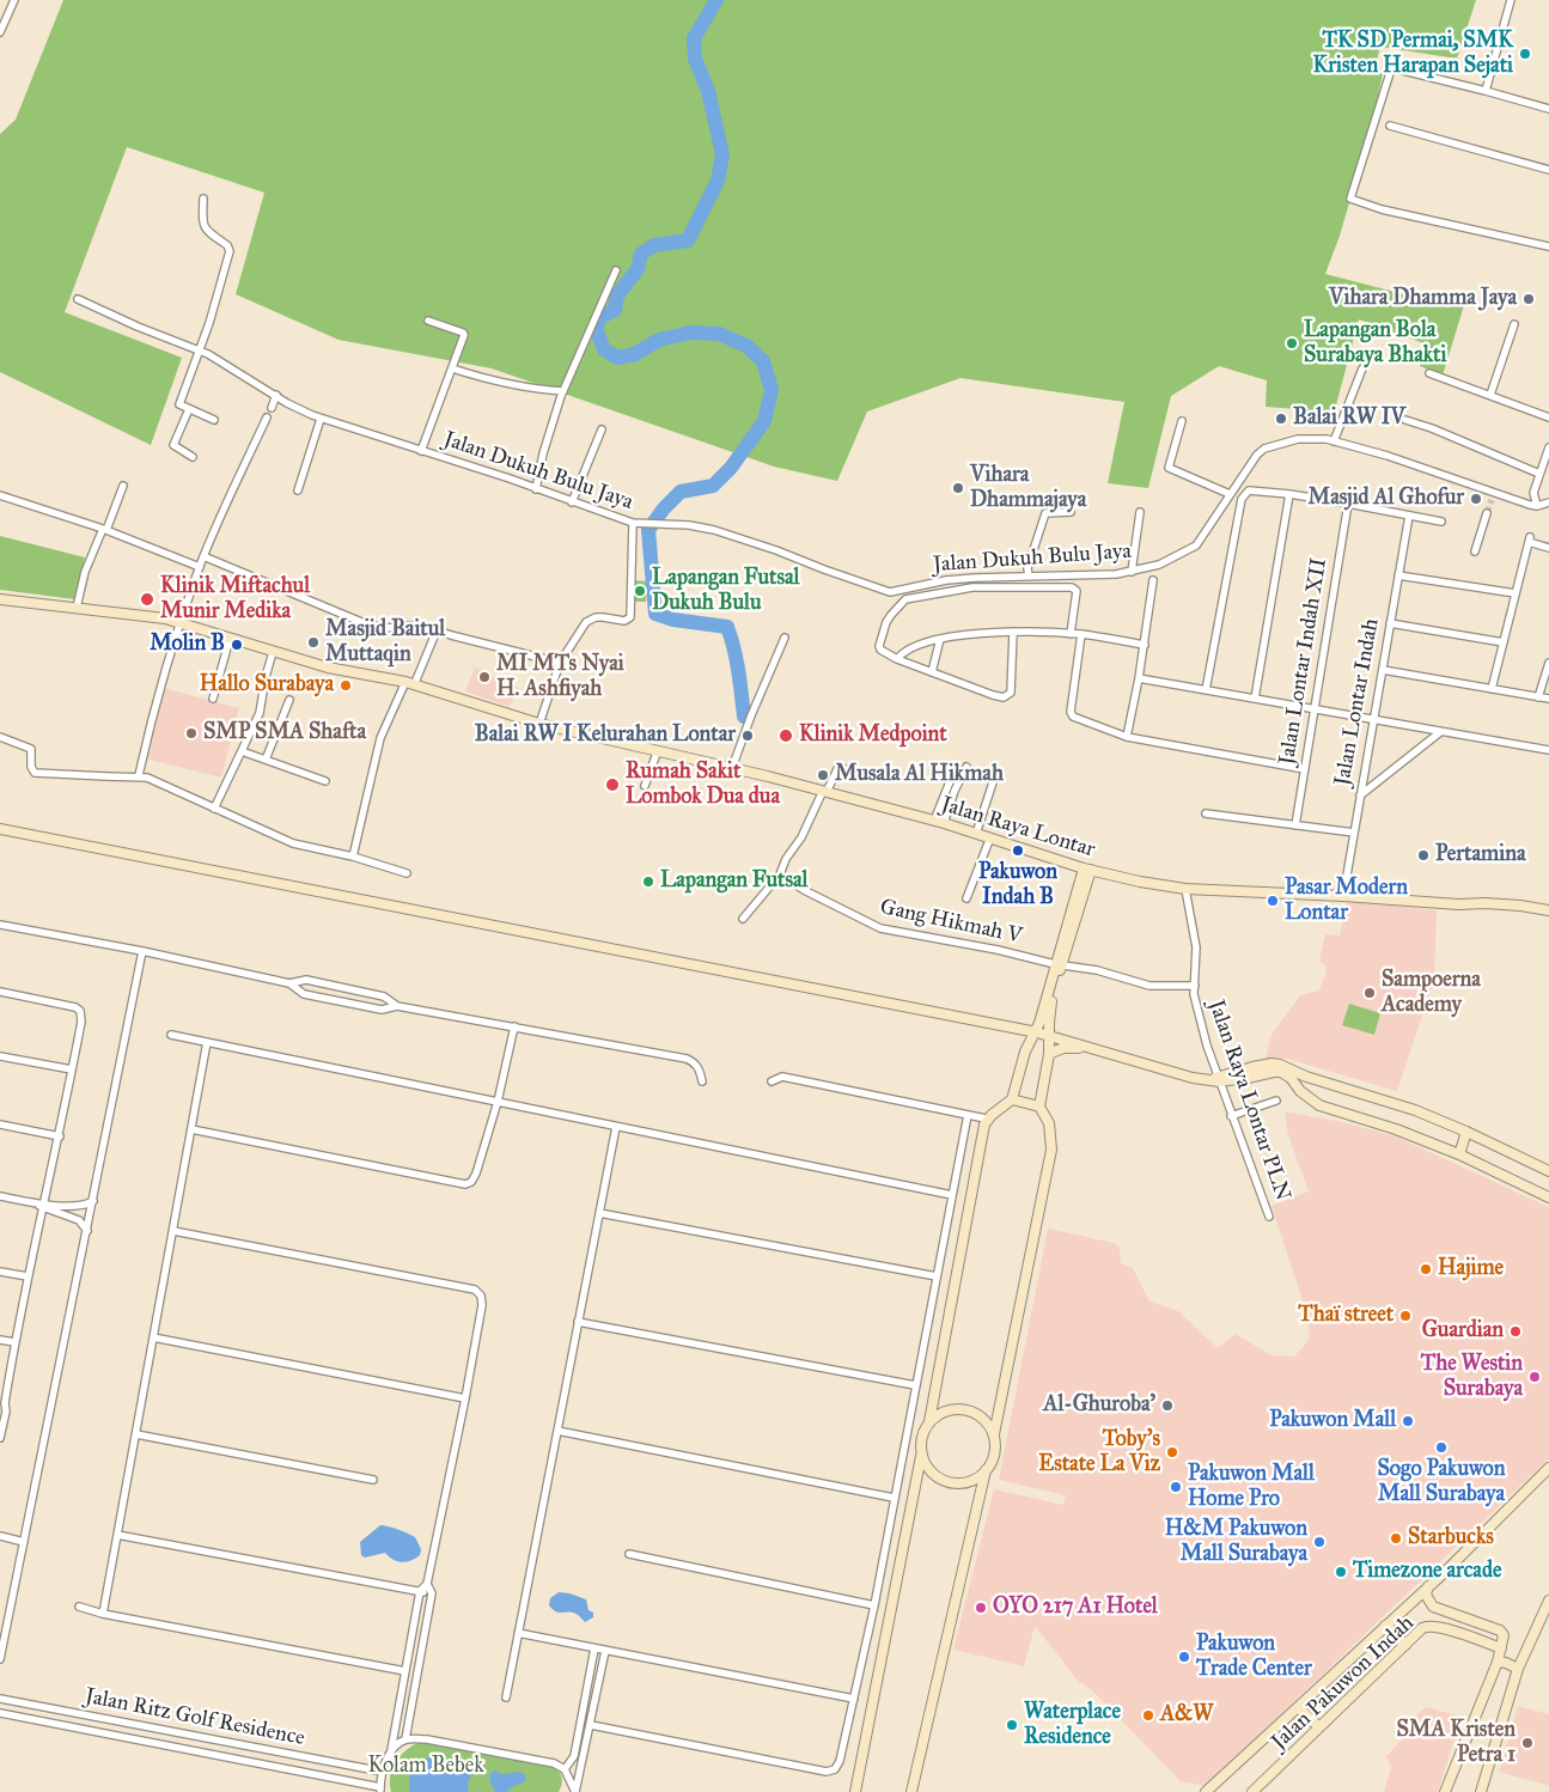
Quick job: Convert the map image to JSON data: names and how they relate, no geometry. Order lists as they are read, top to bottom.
{
  "streets": {
    "street": [
      "Jalan Dukuh Bulu Jaya",
      "Jalan Lontar Indah XII",
      "Jalan Lontar Indah",
      "Jalan Raya Lontar",
      "Gang Hikmah V",
      "Jalan Raya Lontar PLN",
      "Jalan Pakuwon Indah",
      "Jalan Ritz Golf Residence"
    ]
  },
  "crossings": [
    ["Jalan Lontar Indah", "Jalan Raya Lontar"],
    ["Jalan Raya Lontar", "Jalan Raya Lontar PLN"],
    ["Gang Hikmah V", "Jalan Raya Lontar PLN"]
  ],
  "parks": ["Kolam Bebek"],
  "places": [
    "TK SD Permai, SMK Kristen Harapan Sejati",
    "Vihara Dhamma Jaya",
    "Lapangan Bola Surabaya Bhakti",
    "Balai RW IV",
    "Vihara Dhammajaya",
    "Masjid Al Ghofur",
    "Lapangan Futsal Dukuh Bulu",
    "Klinik Miftachul Munir Medika",
    "Masjid Baitul Muttaqin",
    "Molin B",
    "MI MTs Nyai H. Ashfiyah",
    "Hallo Surabaya",
    "SMP SMA Shafta",
    "Balai RW I Kelurahan Lontar",
    "Klinik Medpoint",
    "Musala Al Hikmah",
    "Rumah Sakit Lombok Dua dua",
    "Pakuwon Indah B",
    "Pertamina",
    "Lapangan Futsal",
    "Pasar Modern Lontar",
    "Sampoerna Academy",
    "Hajime",
    "Thaï street",
    "Guardian",
    "The Westin Surabaya",
    "Al-Ghuroba'",
    "Pakuwon Mall",
    "Sogo Pakuwon Mall Surabaya",
    "Toby's Estate La Viz",
    "Pakuwon Mall Home Pro",
    "Starbucks",
    "H&M Pakuwon Mall Surabaya",
    "Timezone arcade",
    "OYO 217 A1 Hotel",
    "Pakuwon Trade Center",
    "A&W",
    "Waterplace Residence",
    "SMA Kristen Petra 1"
  ]
}
